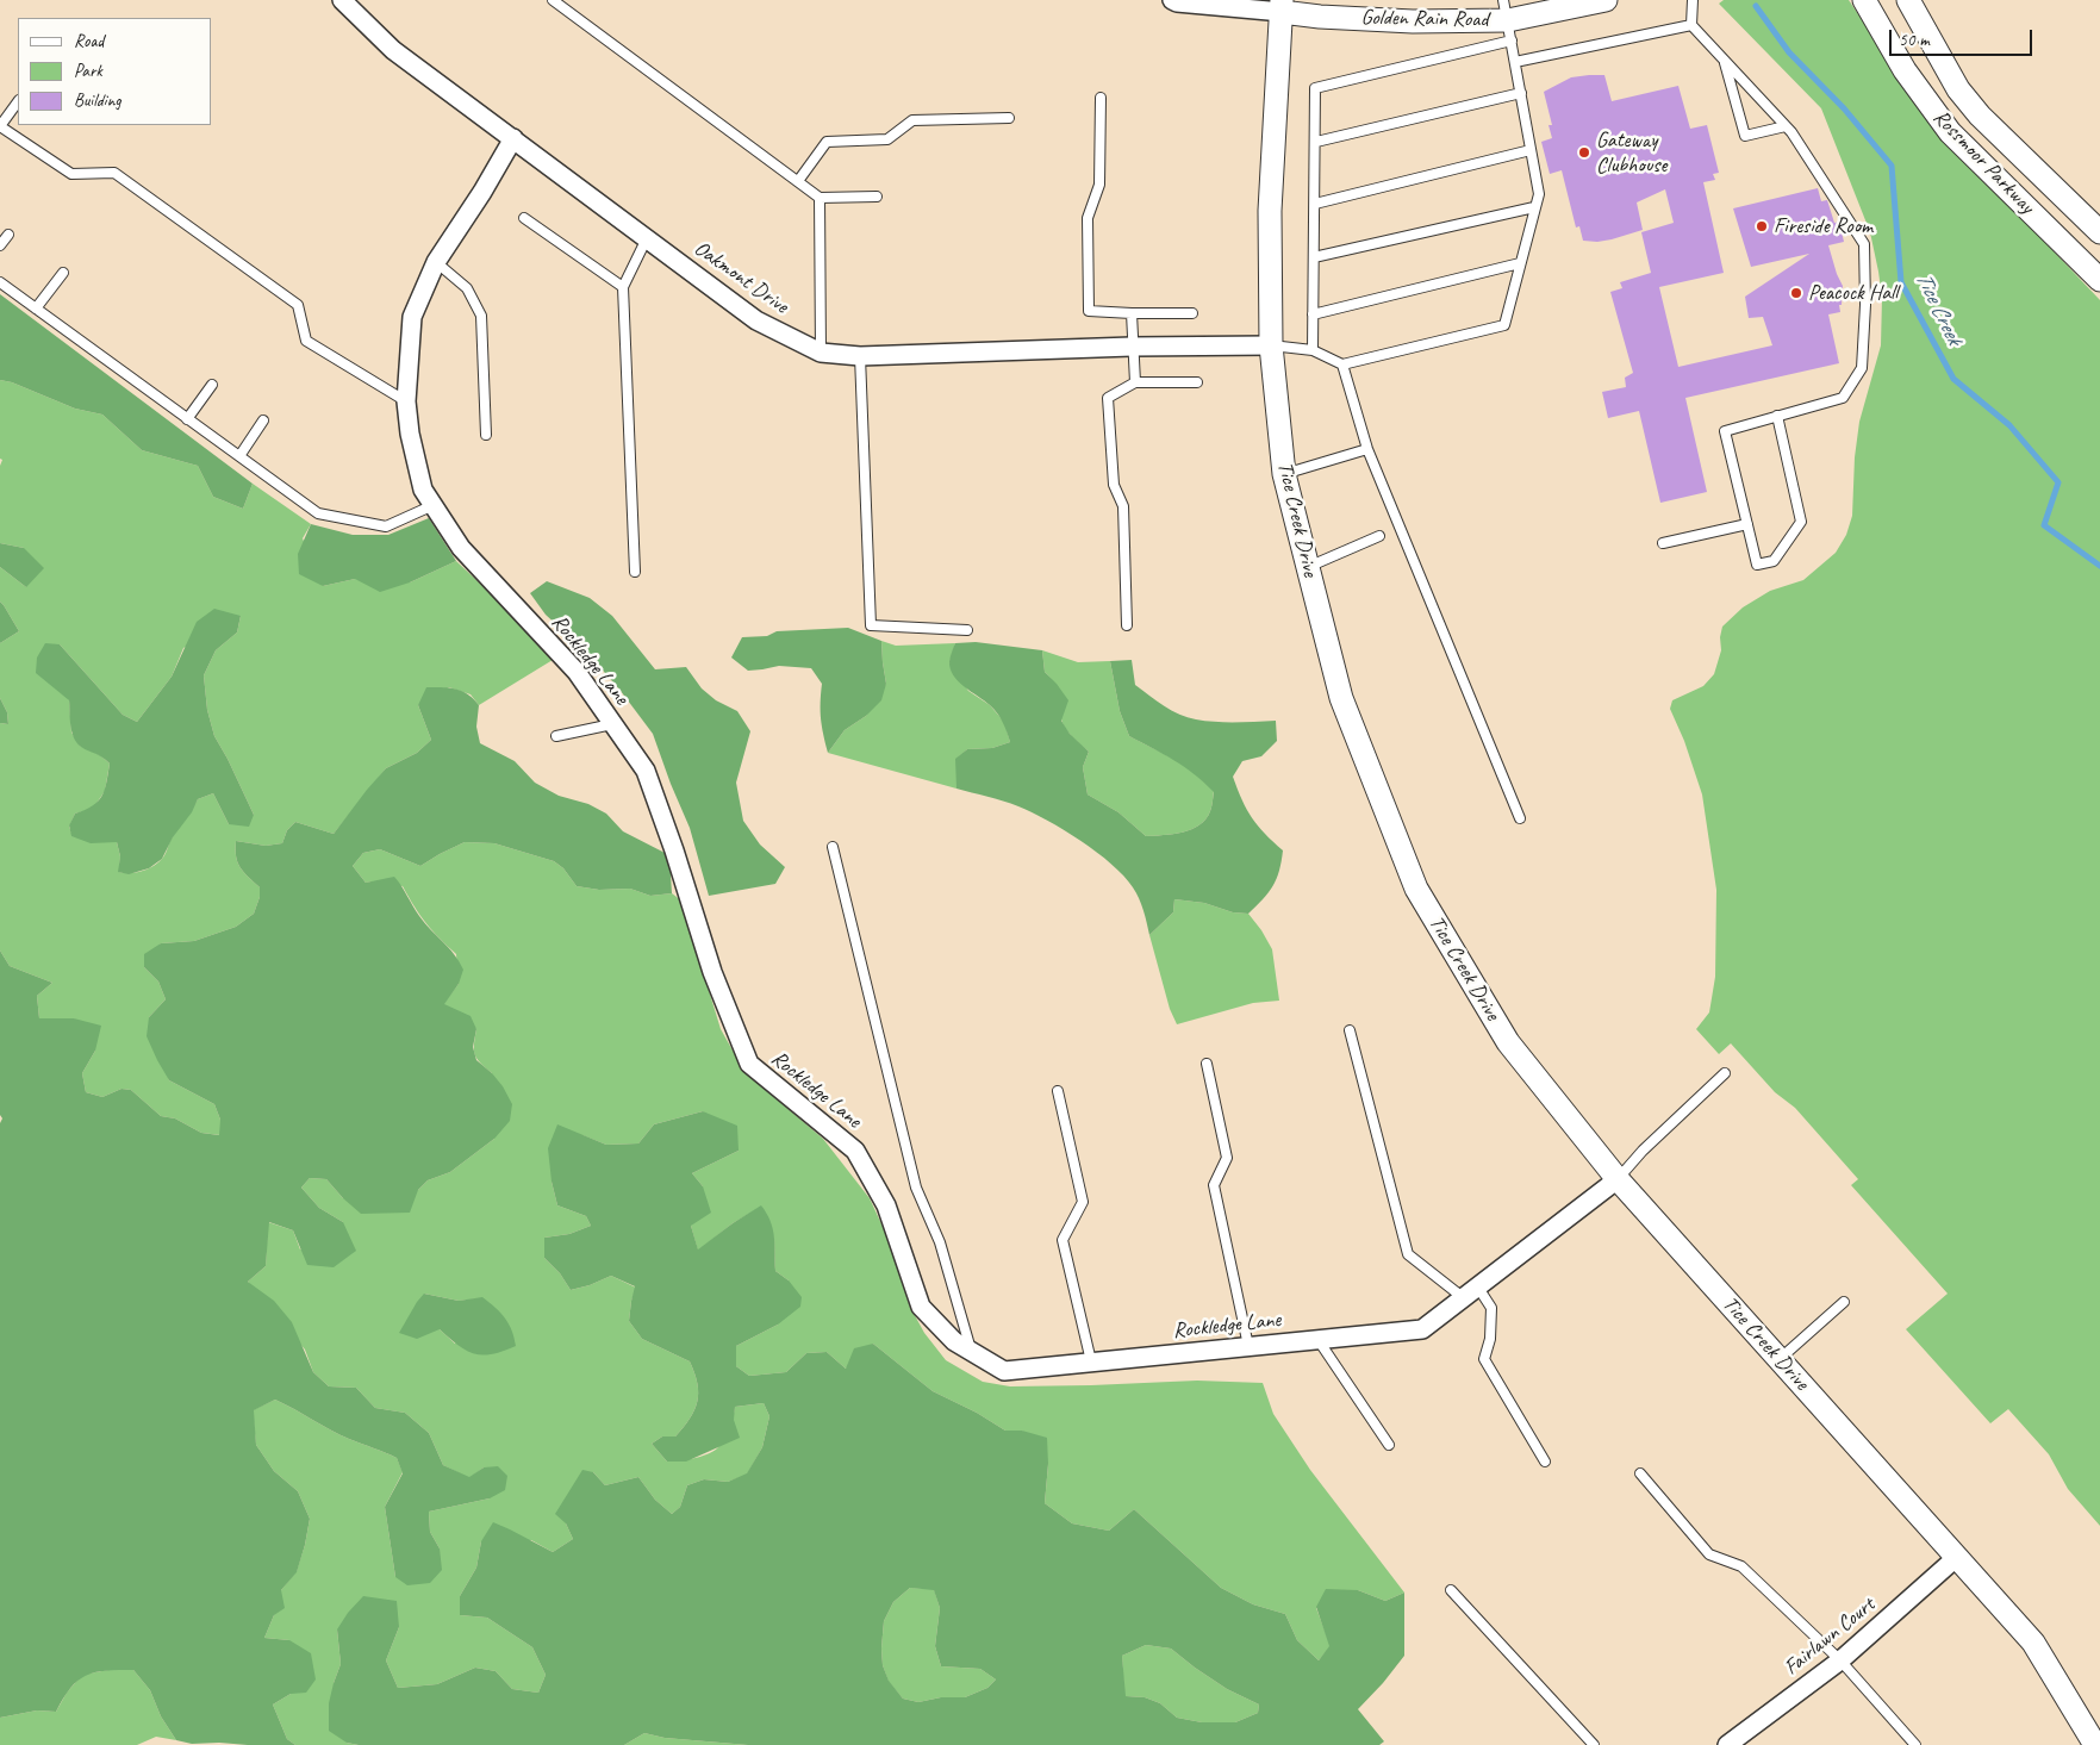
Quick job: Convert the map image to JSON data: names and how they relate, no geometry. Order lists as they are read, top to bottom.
{
  "streets": {
    "street": [
      "Golden Rain Road",
      "Rossmoor Parkway",
      "Oakmont Drive",
      "Tice Creek Drive",
      "Rockledge Lane",
      "Fairlawn Court"
    ]
  },
  "crossings": [
    ["Golden Rain Road", "Tice Creek Drive"],
    ["Oakmont Drive", "Tice Creek Drive"],
    ["Oakmont Drive", "Rockledge Lane"],
    ["Tice Creek Drive", "Rockledge Lane"],
    ["Tice Creek Drive", "Fairlawn Court"]
  ],
  "water": ["Tice Creek"],
  "places": ["Gateway Clubhouse", "Fireside Room", "Peacock Hall"],
  "legend": ["Road", "Park", "Building"],
  "scale_bar": "50 m"
}
